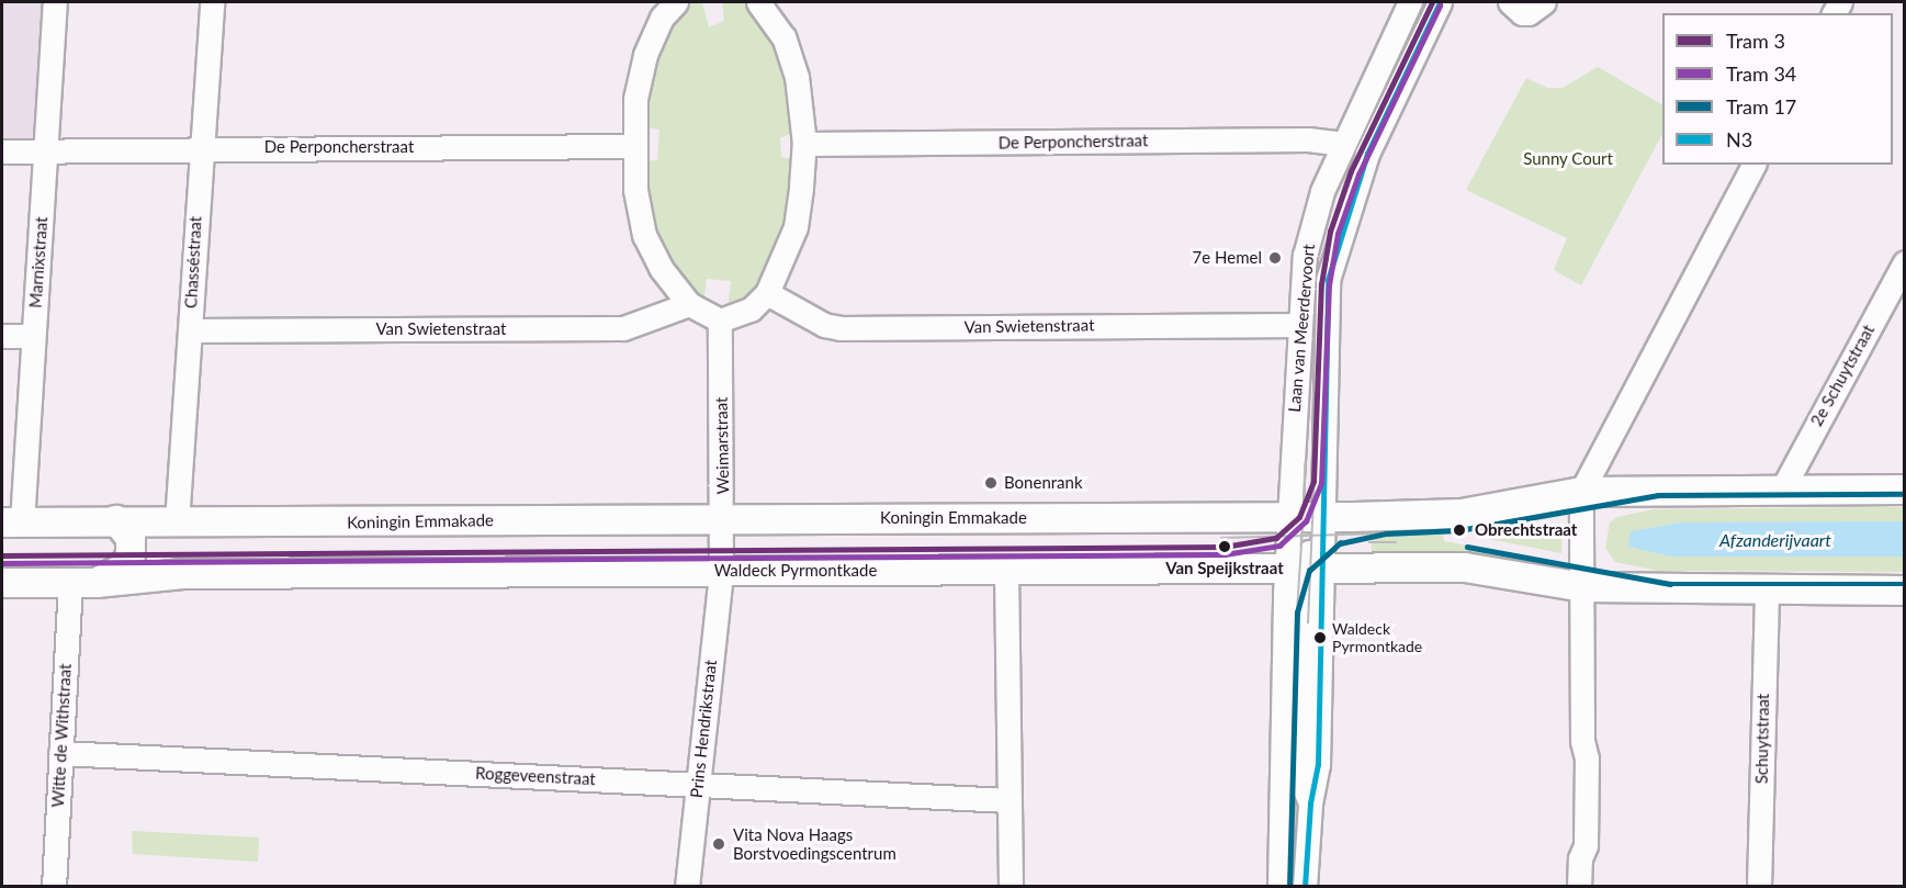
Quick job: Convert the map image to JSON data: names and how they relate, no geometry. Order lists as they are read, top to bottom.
{
  "streets": {
    "main road": ["Koningin Emmakade", "Waldeck Pyrmontkade"],
    "street": [
      "De Perponcherstraat",
      "Marnixstraat",
      "Chasséstraat",
      "Van Swietenstraat",
      "Laan van Meerdervoort",
      "2e Schuytstraat",
      "Weimarstraat",
      "Prins Hendrikstraat",
      "Witte de Withstraat",
      "Schuytstraat",
      "Roggeveenstraat"
    ]
  },
  "crossings": [
    ["De Perponcherstraat", "Marnixstraat"],
    ["De Perponcherstraat", "Chasséstraat"],
    ["De Perponcherstraat", "Laan van Meerdervoort"],
    ["Marnixstraat", "Koningin Emmakade"],
    ["Chasséstraat", "Van Swietenstraat"],
    ["Chasséstraat", "Koningin Emmakade"],
    ["Van Swietenstraat", "Laan van Meerdervoort"],
    ["Laan van Meerdervoort", "Koningin Emmakade"],
    ["Laan van Meerdervoort", "Waldeck Pyrmontkade"],
    ["2e Schuytstraat", "Koningin Emmakade"],
    ["Weimarstraat", "Koningin Emmakade"],
    ["Weimarstraat", "Waldeck Pyrmontkade"],
    ["Weimarstraat", "Prins Hendrikstraat"],
    ["Waldeck Pyrmontkade", "Prins Hendrikstraat"],
    ["Waldeck Pyrmontkade", "Witte de Withstraat"],
    ["Waldeck Pyrmontkade", "Schuytstraat"],
    ["Prins Hendrikstraat", "Roggeveenstraat"],
    ["Witte de Withstraat", "Roggeveenstraat"]
  ],
  "water": ["Afzanderijvaart"],
  "parks": ["Sunny Court"],
  "places": [
    "7e Hemel",
    "Bonenrank",
    "Obrechtstraat",
    "Van Speijkstraat",
    "Waldeck Pyrmontkade",
    "Vita Nova Haags Borstvoedingscentrum"
  ],
  "lines": [
    "tram line 3",
    "transit line N3",
    "tram line 34",
    "tram line 17"
  ],
  "legend": [
    "Tram 3",
    "Tram 34",
    "Tram 17",
    "N3"
  ]
}
